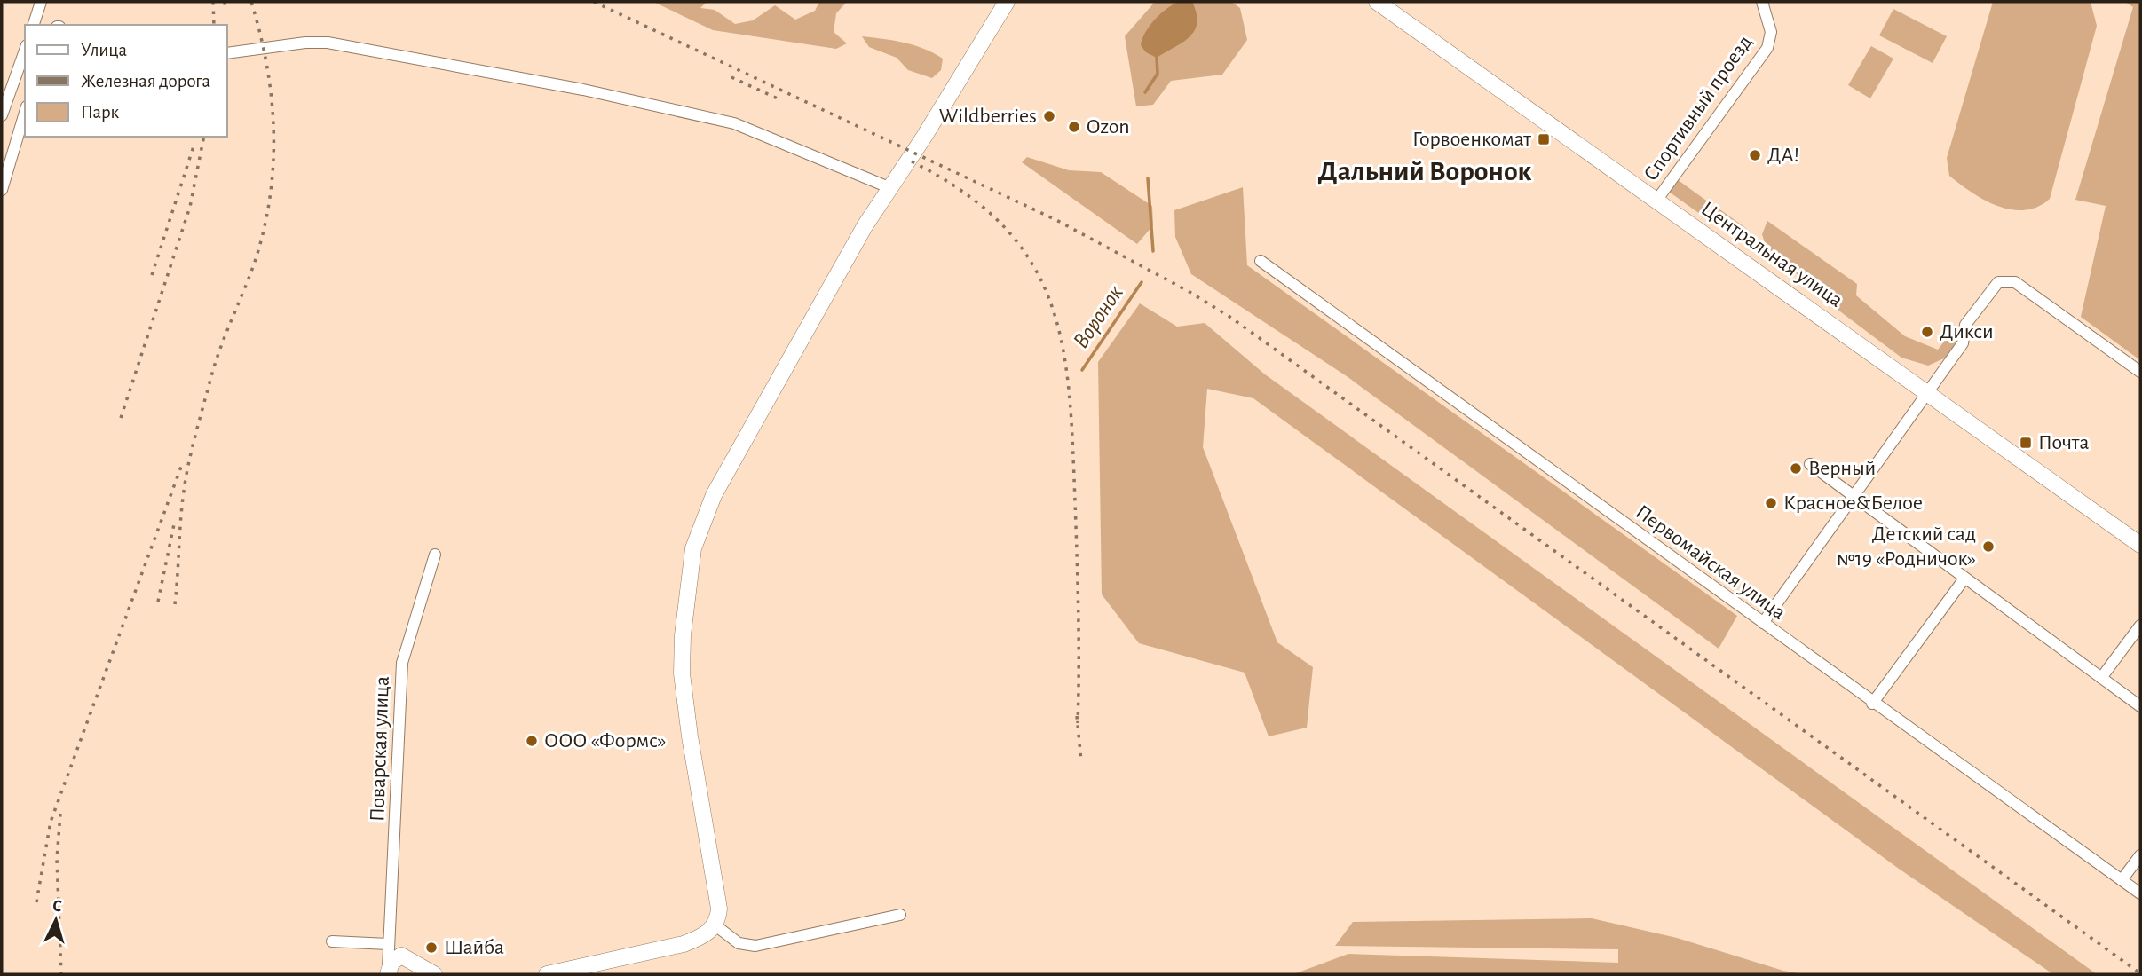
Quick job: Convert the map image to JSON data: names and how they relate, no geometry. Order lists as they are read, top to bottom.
{
  "streets": {
    "street": [
      "Спортивный проезд",
      "Центральная улица",
      "Первомайская улица",
      "Поварская улица"
    ]
  },
  "crossings": [
    ["Спортивный проезд", "Центральная улица"]
  ],
  "districts": ["Дальний Воронок"],
  "water": ["Воронок"],
  "places": {
    "other": [
      "Wildberries",
      "Ozon",
      "ДА!",
      "Дикси",
      "Верный",
      "Красное&Белое",
      "Детский сад №19 «Родничок»",
      "ООО «Формс»",
      "Шайба"
    ],
    "transit": ["Горвоенкомат", "Почта"]
  },
  "legend": ["Улица", "Железная дорога", "Парк"],
  "north": "top"
}
